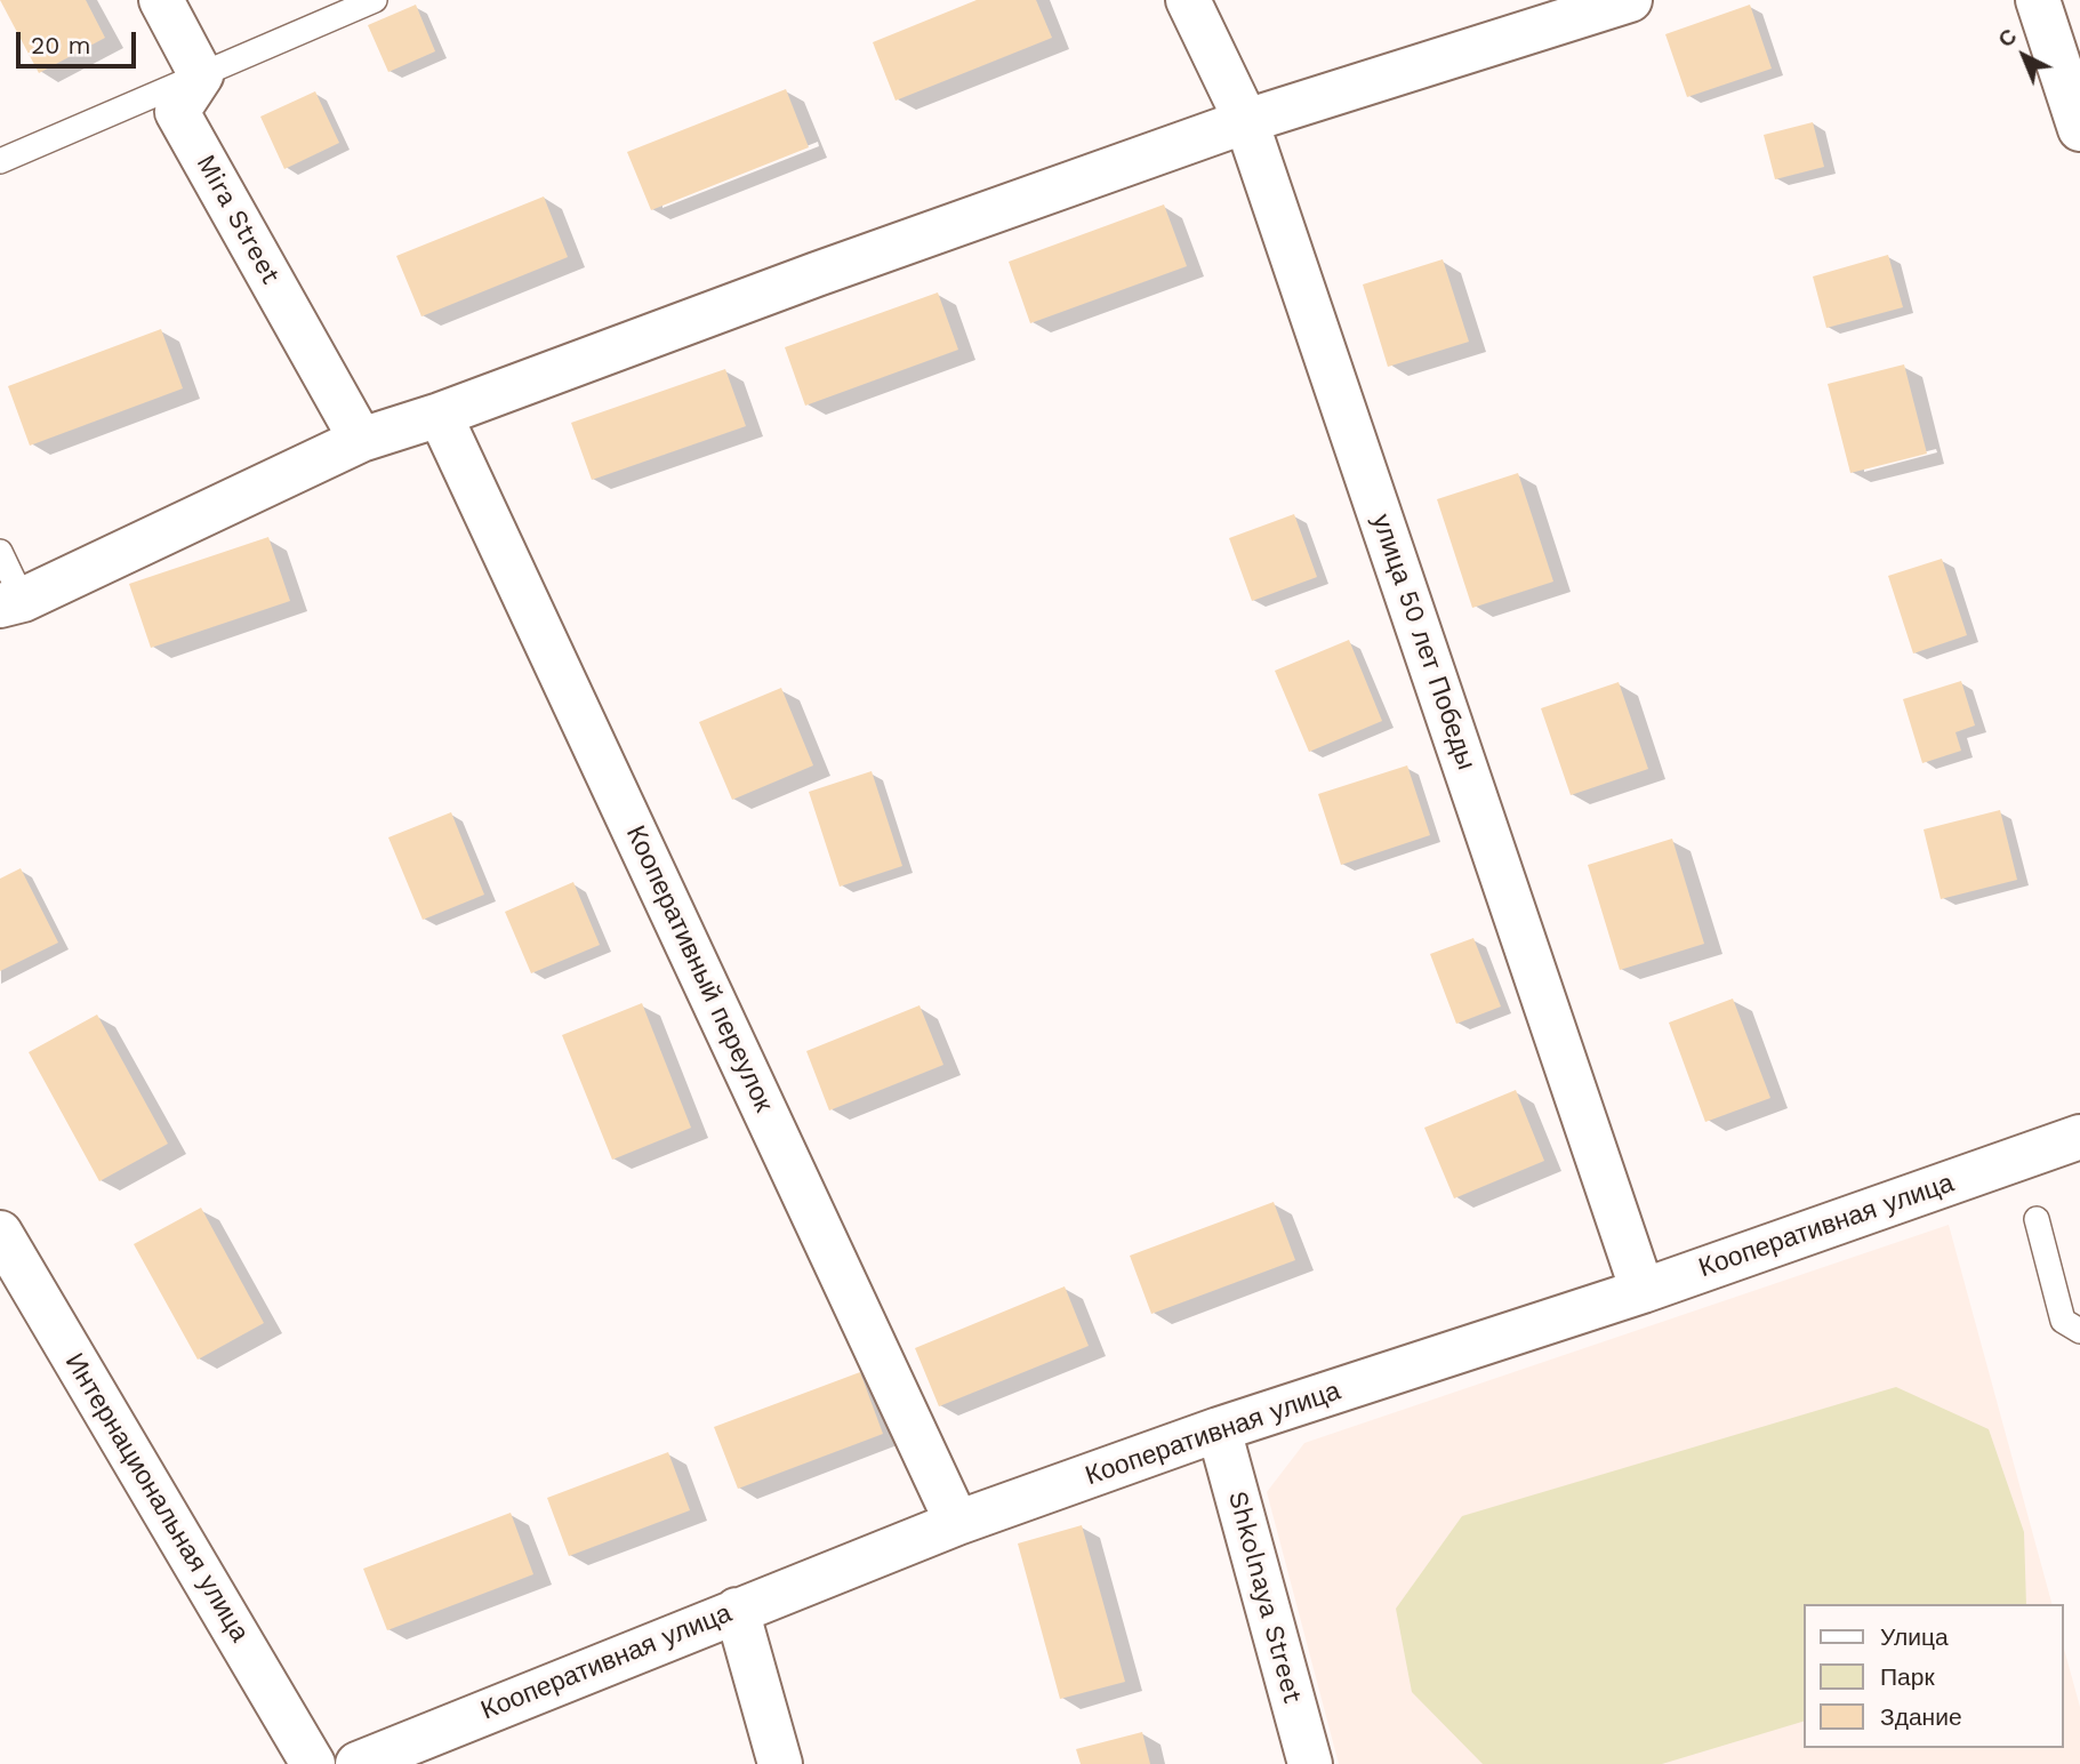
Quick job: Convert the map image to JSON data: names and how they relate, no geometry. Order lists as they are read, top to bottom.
{
  "streets": {
    "street": [
      "Mira Street",
      "улица 50 лет Победы",
      "Кооперативный переулок",
      "Кооперативная улица",
      "Интернациональная улица",
      "Shkolnaya Street"
    ]
  },
  "crossings": [
    ["улица 50 лет Победы", "Кооперативная улица"],
    ["Кооперативный переулок", "Кооперативная улица"],
    ["Кооперативная улица", "Shkolnaya Street"]
  ],
  "legend": ["Улица", "Парк", "Здание"],
  "scale_bar": "20 m",
  "north": "top left"
}
